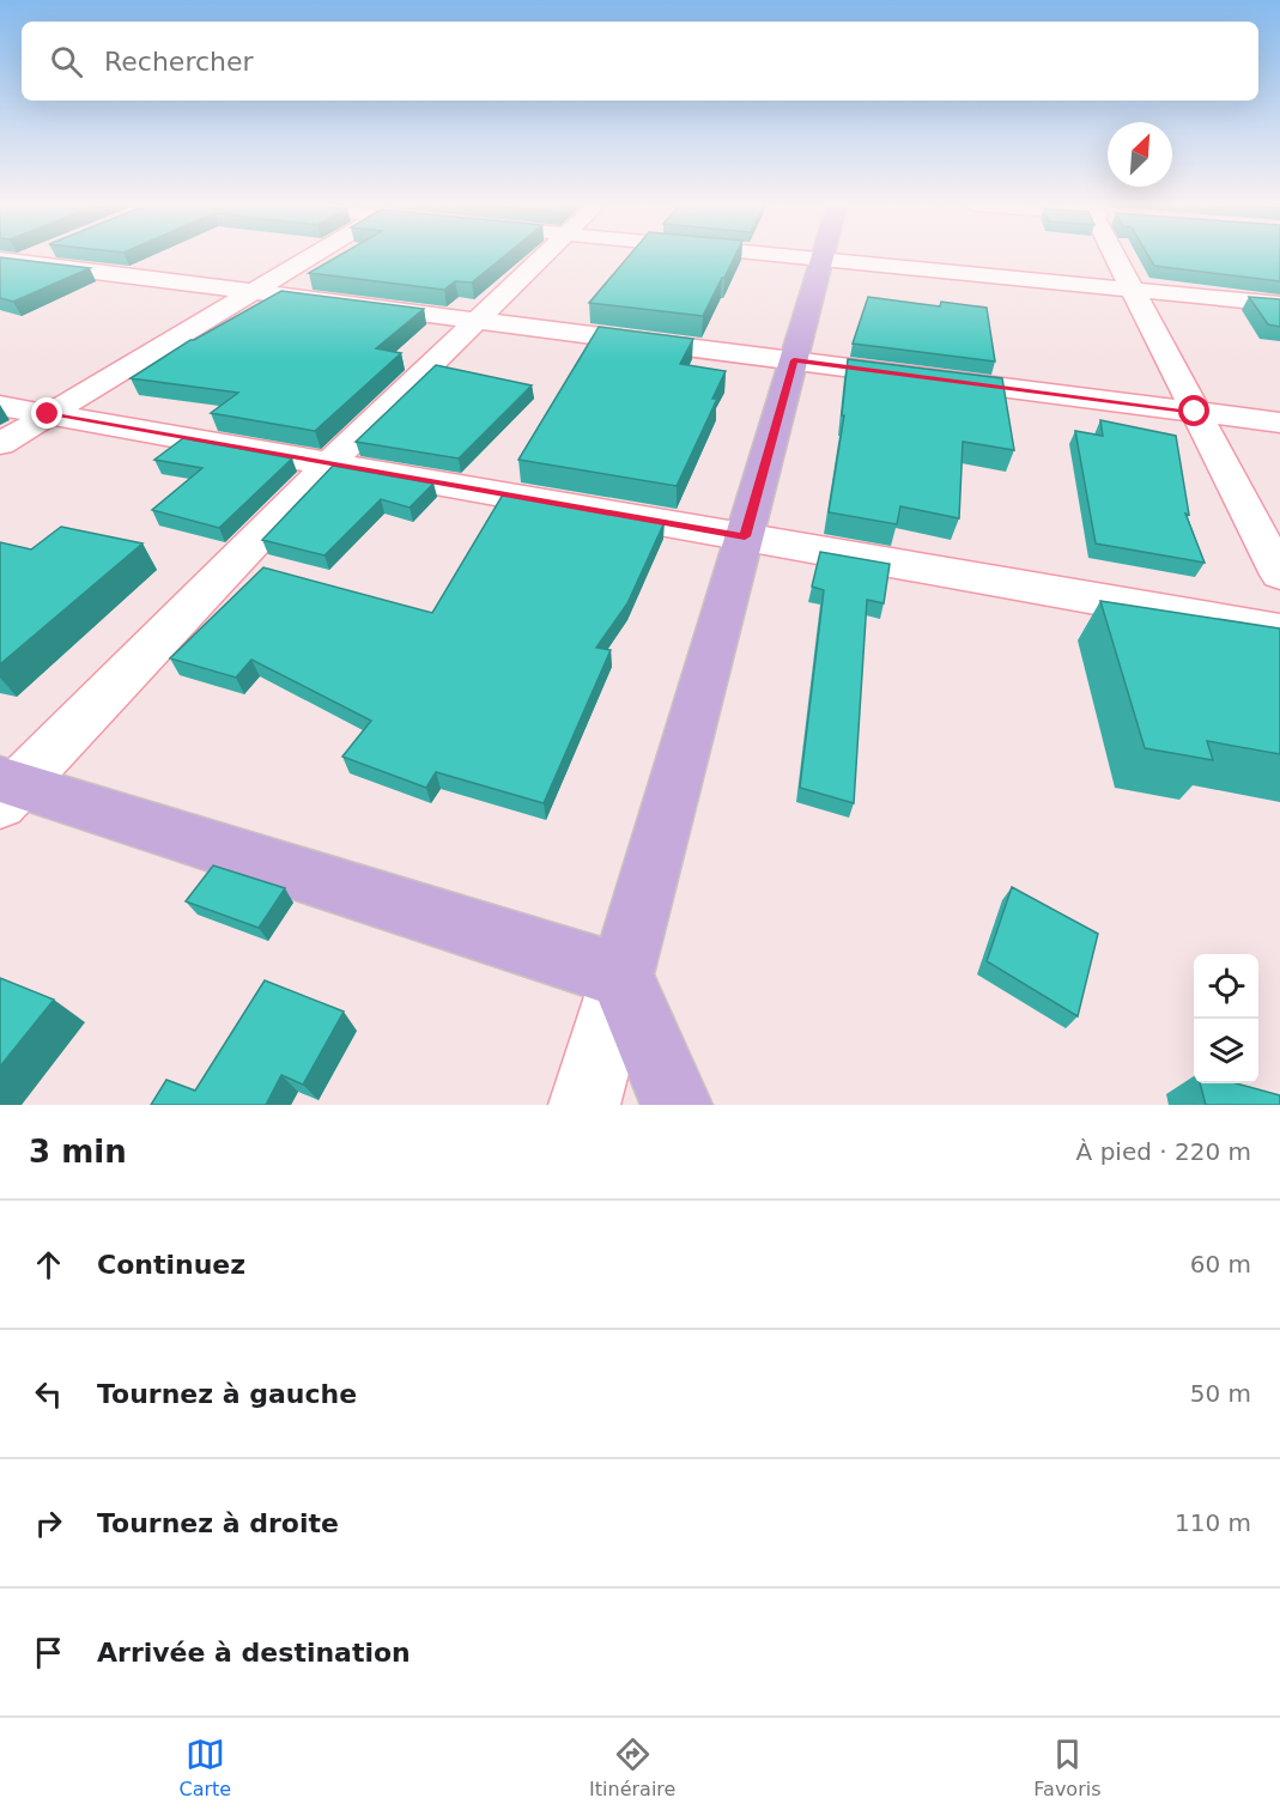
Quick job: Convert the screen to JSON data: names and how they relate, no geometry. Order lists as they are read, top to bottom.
{
  "north": "top right",
  "page": {
    "search": "Rechercher",
    "heading": ["3 min", "À pied · 220 m"],
    "list": [
      ["Continuez", "60 m"],
      ["Tournez à gauche", "50 m"],
      ["Tournez à droite", "110 m"],
      "Arrivée à destination"
    ],
    "nav": ["Carte", "Itinéraire", "Favoris"]
  }
}
